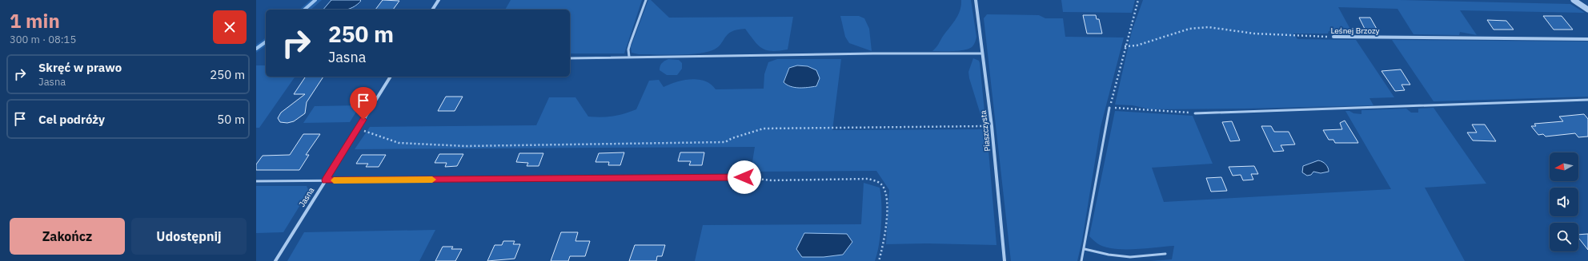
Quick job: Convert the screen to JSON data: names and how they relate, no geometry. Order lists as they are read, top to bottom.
{
  "streets": {
    "street": ["Leśnej Brzozy", "Piaszczysta", "Jasna"]
  },
  "north": "left",
  "page": {
    "heading": ["1 min", "300 m · 08:15"],
    "turn": ["250 m", "Jasna"],
    "list": [
      {
        "name": "Skręć w prawo",
        "note": "Jasna",
        "value": "250 m"
      },
      {
        "name": "Cel podróży",
        "value": "50 m"
      }
    ],
    "buttons": ["Zakończ", "Udostępnij"]
  }
}
